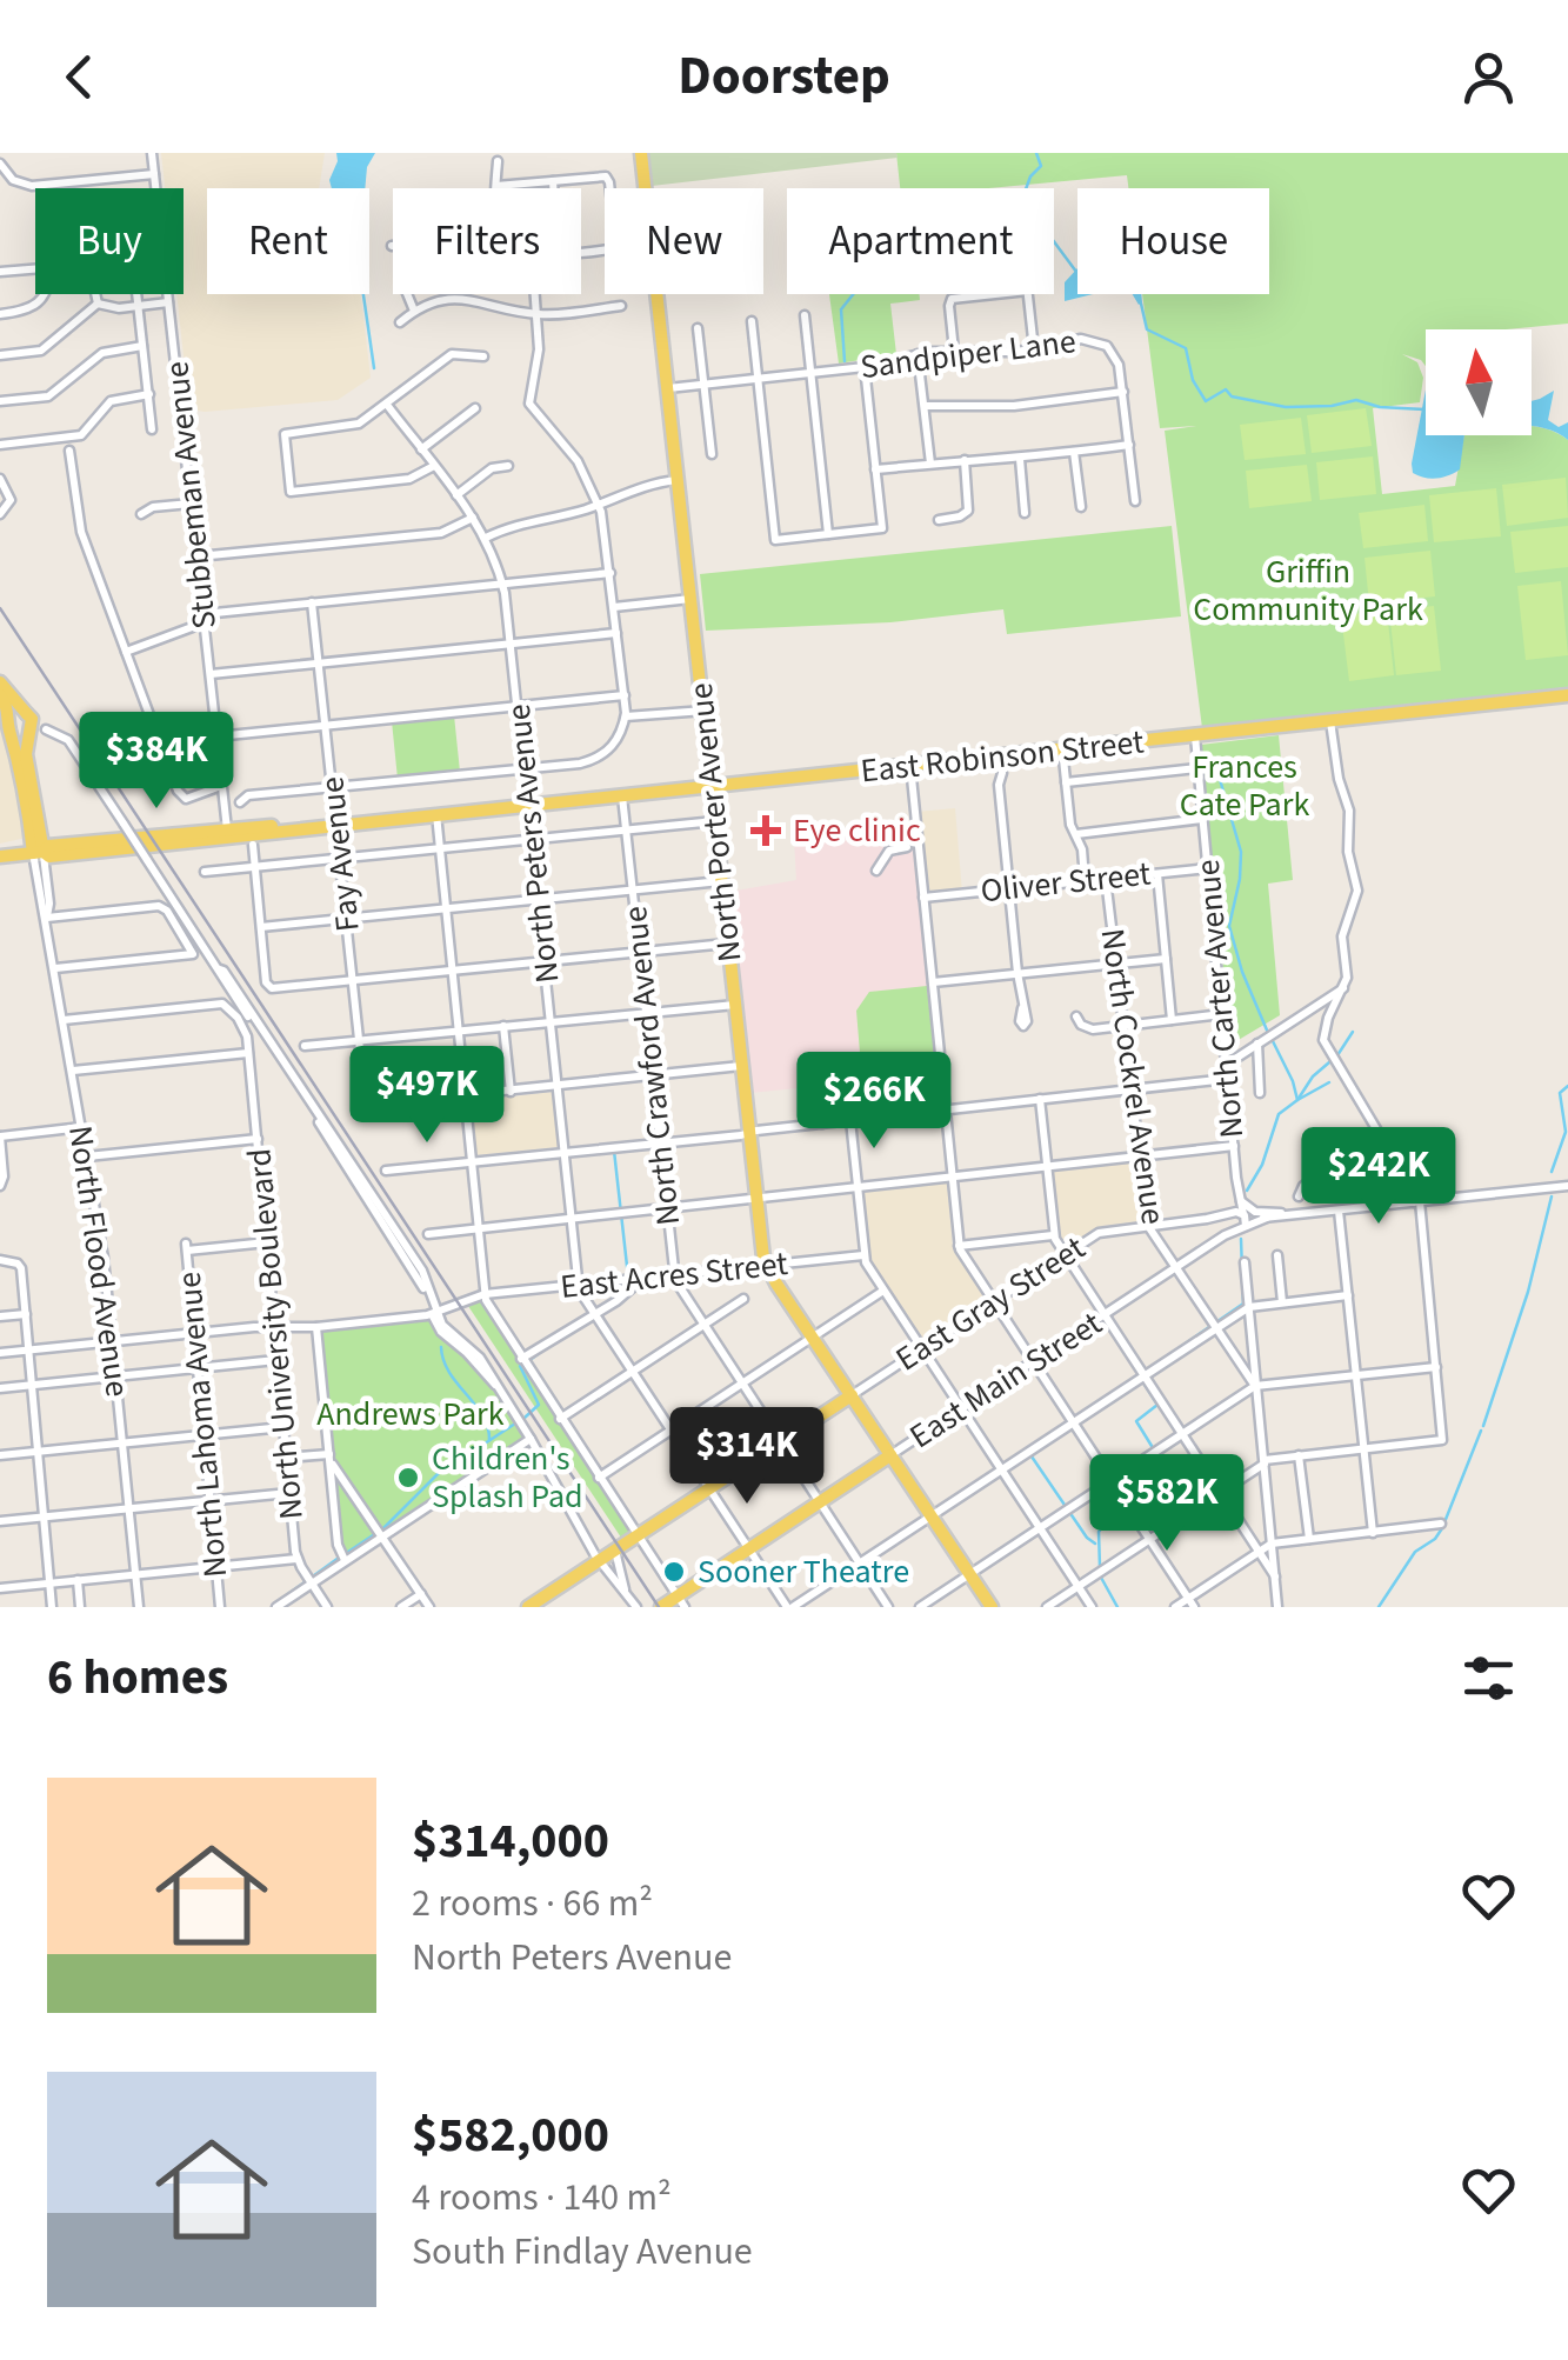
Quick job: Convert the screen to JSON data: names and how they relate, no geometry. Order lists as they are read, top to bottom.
{
  "streets": {
    "main road": [
      "East Robinson Street",
      "North Porter Avenue",
      "North Flood Avenue",
      "East Gray Street",
      "East Main Street"
    ],
    "street": [
      "Sandpiper Lane",
      "Stubbeman Avenue",
      "North Peters Avenue",
      "Fay Avenue",
      "Oliver Street",
      "North Carter Avenue",
      "North Crawford Avenue",
      "North Cockrel Avenue",
      "East Acres Street",
      "North University Boulevard",
      "North Lahoma Avenue"
    ]
  },
  "crossings": [
    ["Sandpiper Lane", "North Porter Avenue"],
    ["Stubbeman Avenue", "East Robinson Street"],
    ["East Robinson Street", "North Porter Avenue"],
    ["East Robinson Street", "North Peters Avenue"],
    ["East Robinson Street", "Fay Avenue"],
    ["East Robinson Street", "North Carter Avenue"],
    ["East Robinson Street", "North Crawford Avenue"],
    ["East Robinson Street", "North Flood Avenue"],
    ["North Porter Avenue", "East Acres Street"],
    ["North Porter Avenue", "East Gray Street"],
    ["North Porter Avenue", "East Main Street"],
    ["North Peters Avenue", "East Acres Street"],
    ["North Peters Avenue", "East Gray Street"],
    ["North Peters Avenue", "East Main Street"],
    ["Oliver Street", "North Carter Avenue"],
    ["Oliver Street", "North Cockrel Avenue"],
    ["North Carter Avenue", "East Main Street"],
    ["North Crawford Avenue", "East Acres Street"],
    ["North Crawford Avenue", "East Gray Street"],
    ["North Crawford Avenue", "East Main Street"],
    ["North Cockrel Avenue", "East Gray Street"],
    ["North Cockrel Avenue", "East Main Street"],
    ["North Flood Avenue", "East Acres Street"],
    ["East Acres Street", "North University Boulevard"],
    ["East Acres Street", "North Lahoma Avenue"],
    ["North University Boulevard", "North Lahoma Avenue"]
  ],
  "parks": ["Griffin Community Park", "Frances Cate Park", "Andrews Park"],
  "places": {
    "health": ["Eye clinic"],
    "other": ["Children's Splash Pad", "Sooner Theatre"]
  },
  "north": "top",
  "page": {
    "header": "Doorstep",
    "chip": [
      "Buy",
      "Rent",
      "Filters",
      "New",
      "Apartment",
      "House"
    ],
    "price": [
      "$384K",
      "$497K",
      "$266K",
      "$242K",
      "$314K",
      "$582K"
    ],
    "heading": "6 homes",
    "list": [
      {
        "name": "$314,000",
        "note": "2 rooms · 66 m² · North Peters Avenue"
      },
      {
        "name": "$582,000",
        "note": "4 rooms · 140 m² · South Findlay Avenue"
      }
    ]
  }
}
